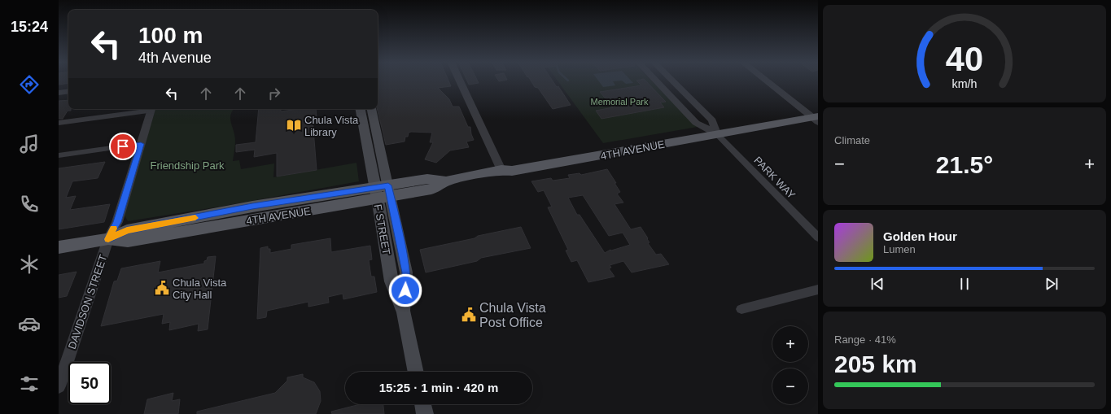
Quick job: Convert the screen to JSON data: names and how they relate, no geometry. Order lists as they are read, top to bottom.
{
  "streets": {
    "main road": ["4TH AVENUE", "F STREET"],
    "street": ["PARK WAY", "DAVIDSON STREET"]
  },
  "crossings": [
    ["4TH AVENUE", "PARK WAY"],
    ["4TH AVENUE", "F STREET"],
    ["4TH AVENUE", "DAVIDSON STREET"]
  ],
  "parks": ["Memorial Park", "Friendship Park"],
  "places": {
    "library": ["Chula Vista Library"],
    "public building": ["Chula Vista City Hall", "Chula Vista Post Office"]
  },
  "page": {
    "tabs": "15:24",
    "turn": ["100 m", "4th Avenue"],
    "tile": [
      "Climate",
      ["Range · 41%", "205 km"]
    ],
    "heat": ["−", "21.5°", "+"],
    "song": ["Golden Hour", "Lumen"],
    "map_buttons": ["+", "−"],
    "limit": "50",
    "trip": "15:25 · 1 min · 420 m",
    "gauge": ["40", "km/h"]
  }
}
